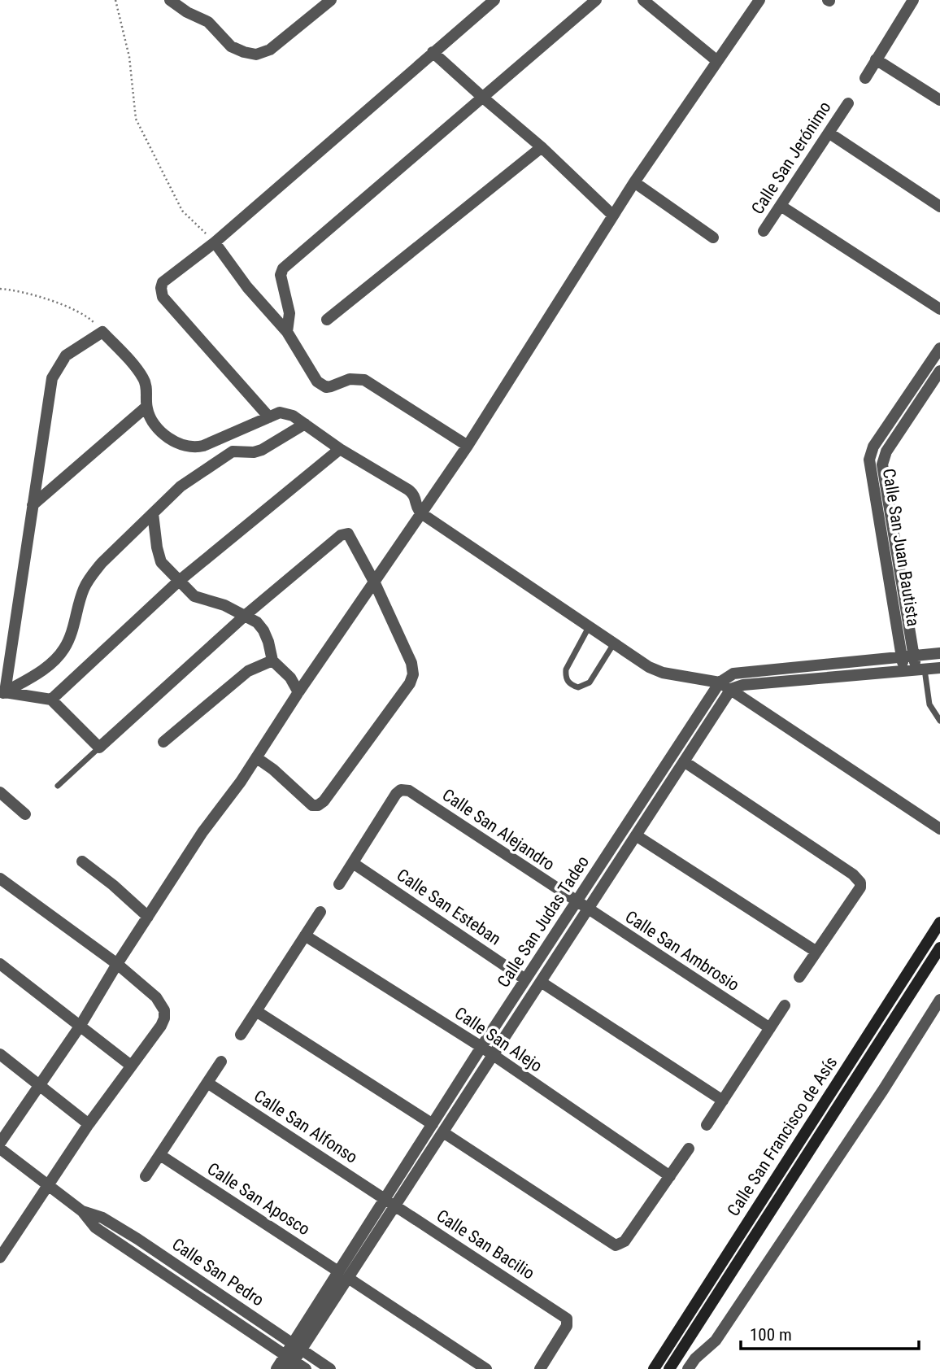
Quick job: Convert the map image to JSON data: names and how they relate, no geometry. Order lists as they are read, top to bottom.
{
  "streets": {
    "main road": ["Calle San Francisco de Asís"],
    "street": [
      "Calle San Jerónimo",
      "Calle San Juan Bautista",
      "Calle San Alejandro",
      "Calle San Esteban",
      "Calle San Judas Tadeo",
      "Calle San Ambrosio",
      "Calle San Alejo",
      "Calle San Alfonso",
      "Calle San Aposco",
      "Calle San Bacilio",
      "Calle San Pedro"
    ]
  },
  "crossings": [
    ["Calle San Alejandro", "Calle San Esteban"],
    ["Calle San Alejandro", "Calle San Judas Tadeo"],
    ["Calle San Alejandro", "Calle San Ambrosio"],
    ["Calle San Esteban", "Calle San Judas Tadeo"],
    ["Calle San Judas Tadeo", "Calle San Ambrosio"],
    ["Calle San Judas Tadeo", "Calle San Alejo"],
    ["Calle San Judas Tadeo", "Calle San Alfonso"],
    ["Calle San Judas Tadeo", "Calle San Aposco"],
    ["Calle San Judas Tadeo", "Calle San Bacilio"],
    ["Calle San Judas Tadeo", "Calle San Pedro"],
    ["Calle San Alfonso", "Calle San Bacilio"]
  ],
  "scale_bar": "100 m"
}
